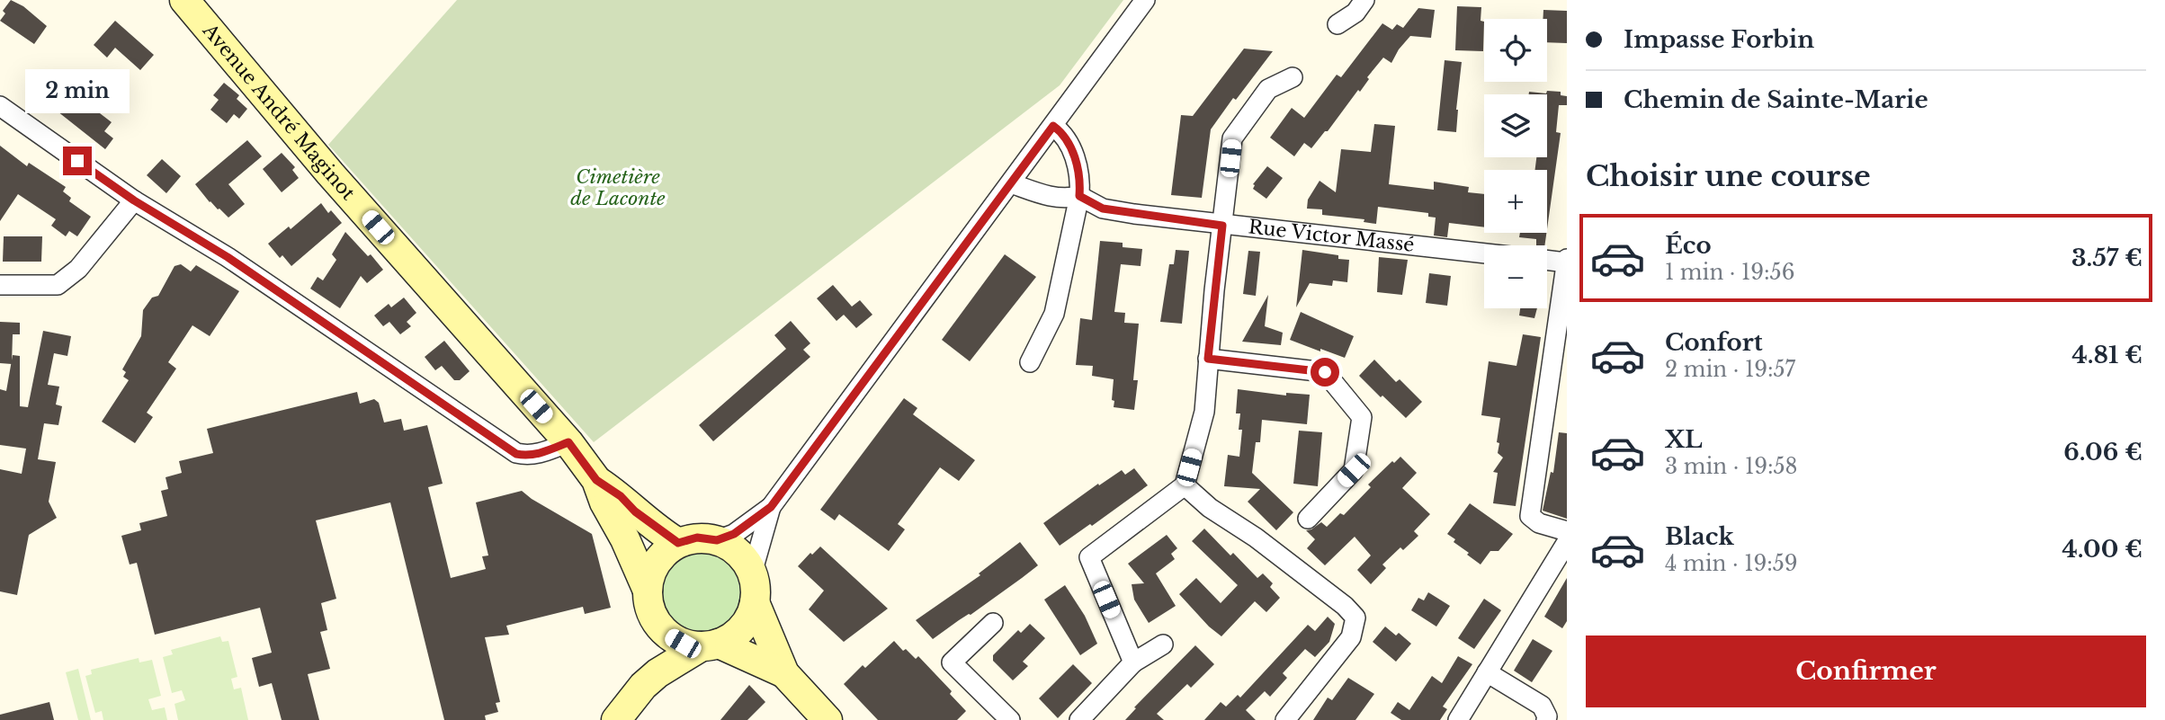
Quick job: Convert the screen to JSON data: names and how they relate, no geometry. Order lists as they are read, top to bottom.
{
  "streets": {
    "street": ["Avenue André Maginot", "Rue Victor Massé"]
  },
  "parks": ["Cimetière de Laconte"],
  "page": {
    "banner": ["Impasse Forbin", "Chemin de Sainte-Marie"],
    "map_buttons": ["+", "−"],
    "bubble": "2 min",
    "heading": "Choisir une course",
    "list": [
      {
        "name": "Éco",
        "note": "1 min · 19:56",
        "value": "3.57 €"
      },
      {
        "name": "Confort",
        "note": "2 min · 19:57",
        "value": "4.81 €"
      },
      {
        "name": "XL",
        "note": "3 min · 19:58",
        "value": "6.06 €"
      },
      {
        "name": "Black",
        "note": "4 min · 19:59",
        "value": "4.00 €"
      }
    ],
    "buttons": "Confirmer"
  }
}
